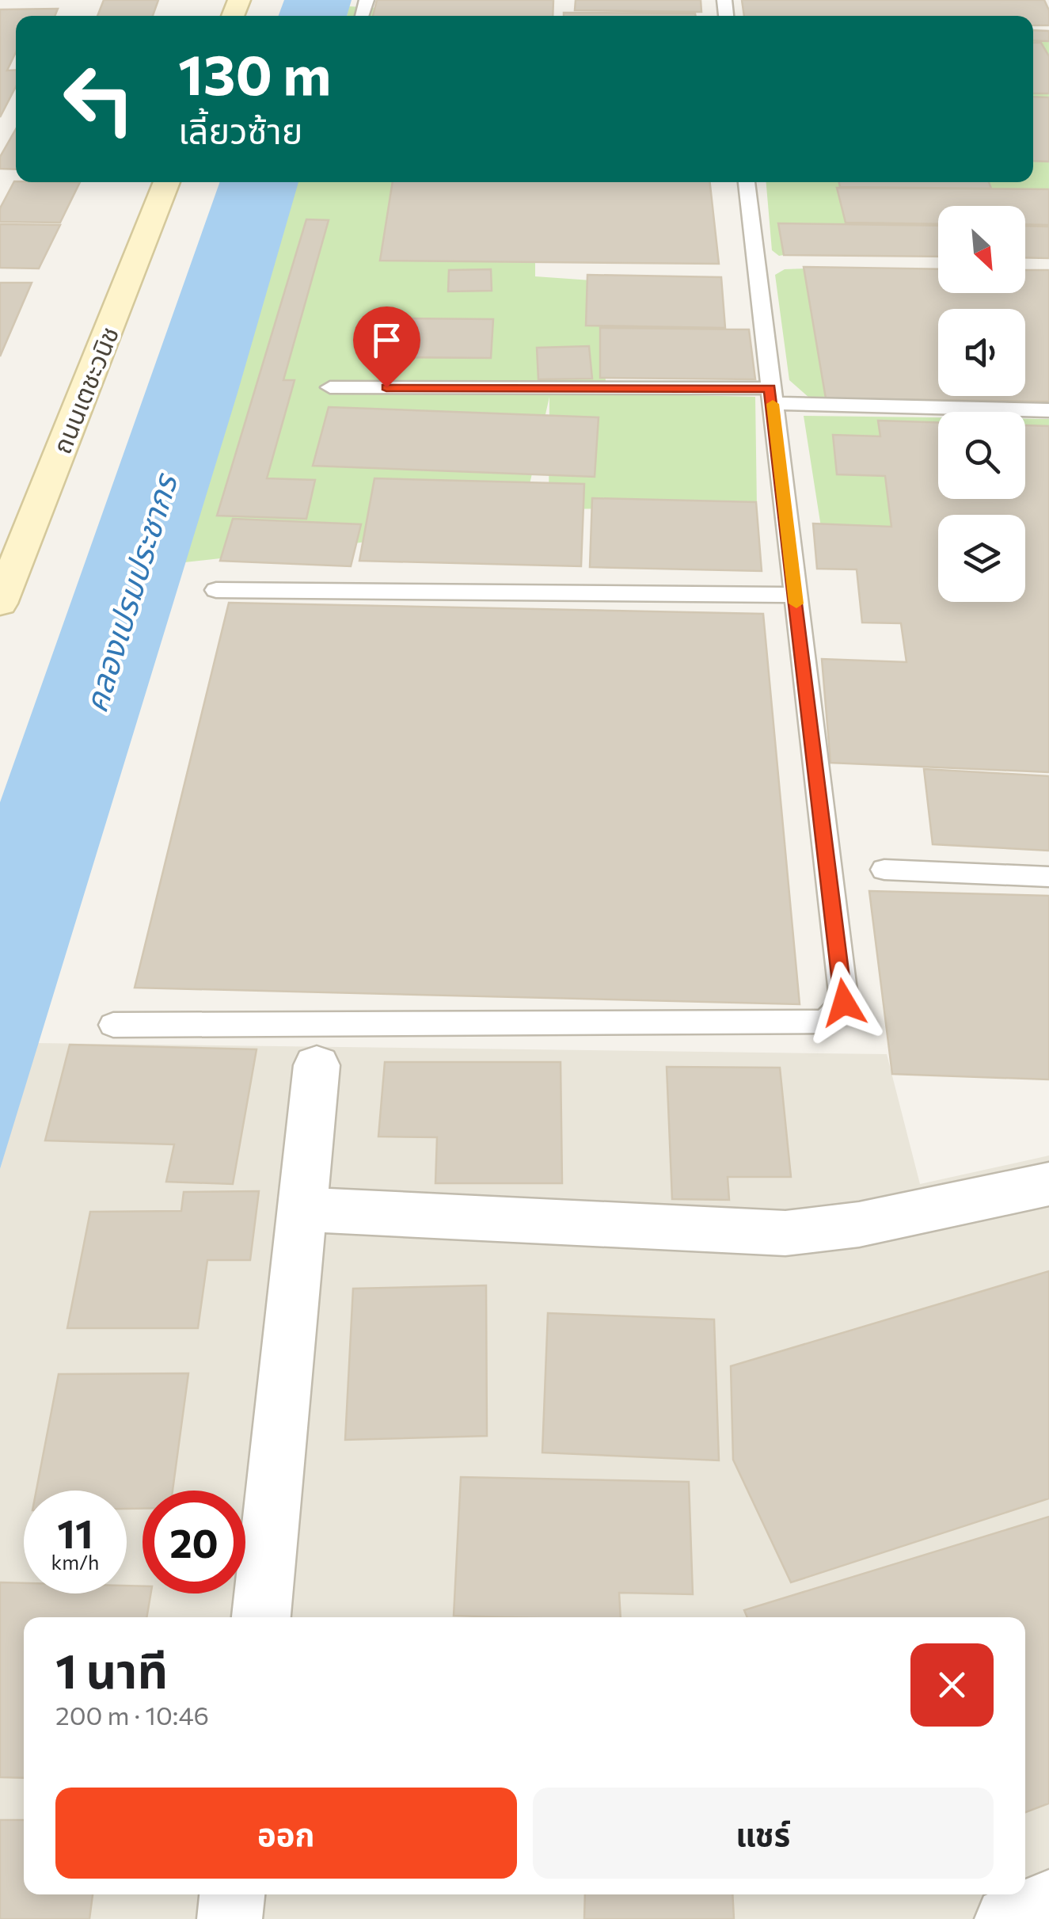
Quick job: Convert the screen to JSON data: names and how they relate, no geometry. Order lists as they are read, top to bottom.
{
  "streets": {
    "main road": ["ถนนเตชะวนิช"]
  },
  "water": ["คลองเปรมประชากร"],
  "north": "bottom right",
  "page": {
    "turn": ["130 m", "เลี้ยวซ้าย"],
    "speed": "11 km/h",
    "limit": "20",
    "heading": ["1 นาที", "200 m · 10:46"],
    "buttons": ["ออก", "แชร์"]
  }
}
